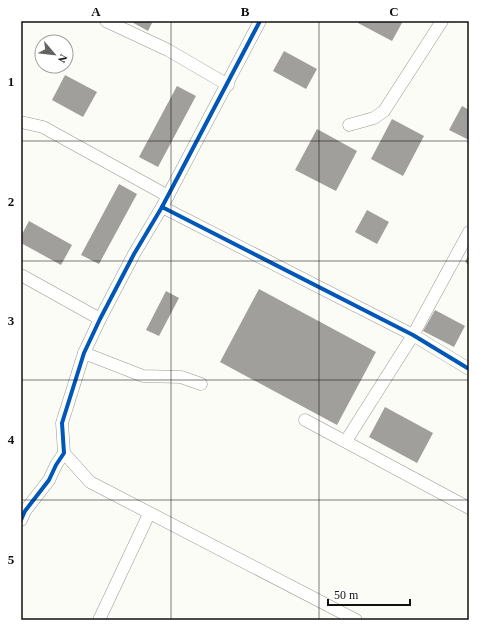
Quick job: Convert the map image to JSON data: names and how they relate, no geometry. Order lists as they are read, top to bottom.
{
  "scale_bar": "50 m",
  "north": "bottom right",
  "grid": {
    "columns": ["A", "B", "C"],
    "rows": [
      "1",
      "2",
      "3",
      "4",
      "5"
    ]
  }
}
